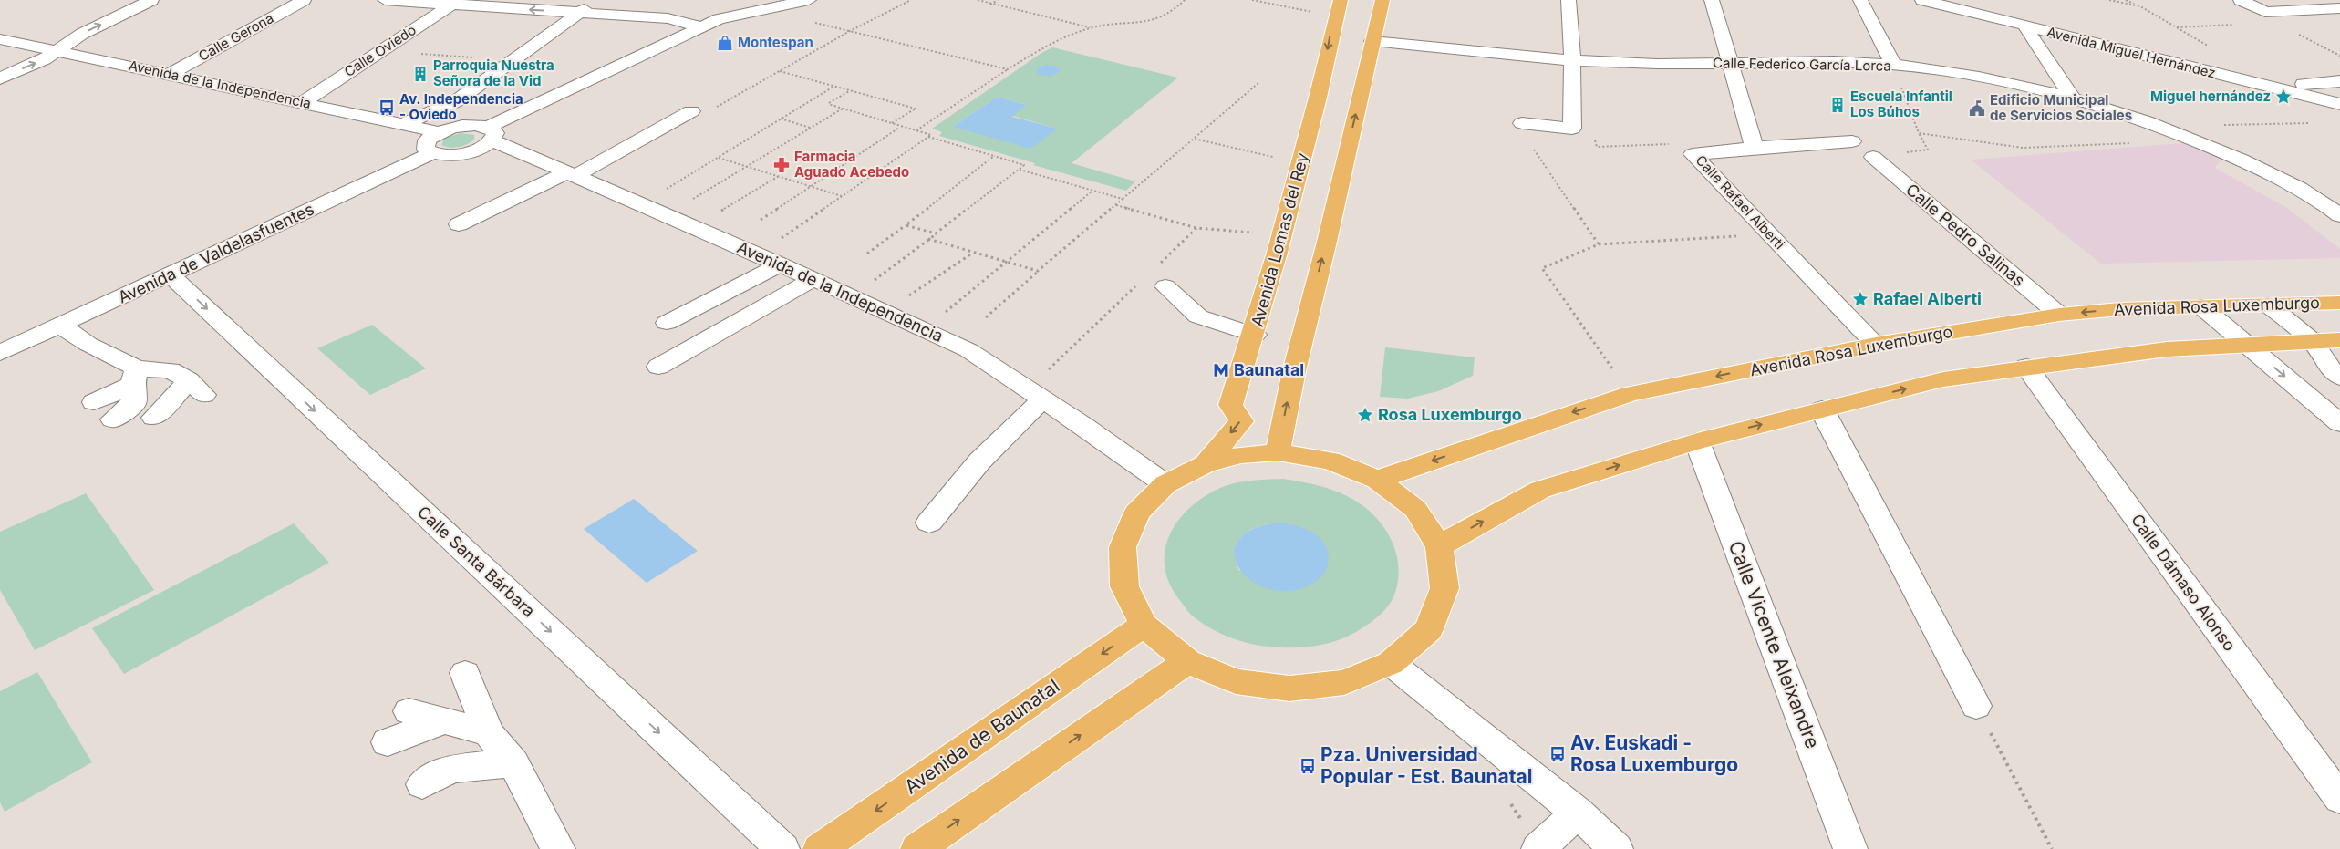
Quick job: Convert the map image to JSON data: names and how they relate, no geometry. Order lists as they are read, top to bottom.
{
  "streets": {
    "main road": ["Avenida Lomas del Rey", "Avenida Rosa Luxemburgo", "Avenida de Baunatal"],
    "street": [
      "Calle Gerona",
      "Calle Oviedo",
      "Avenida Miguel Hernández",
      "Calle Federico García Lorca",
      "Avenida de la Independencia",
      "Calle Rafael Alberti",
      "Calle Pedro Salinas",
      "Avenida de Valdelasfuentes",
      "Calle Santa Bárbara",
      "Calle Dámaso Alonso",
      "Calle Vicente Aleixandre"
    ]
  },
  "crossings": [
    ["Calle Gerona", "Avenida de la Independencia"],
    ["Calle Oviedo", "Avenida de la Independencia"],
    ["Calle Rafael Alberti", "Avenida Rosa Luxemburgo"],
    ["Calle Pedro Salinas", "Avenida Rosa Luxemburgo"],
    ["Avenida de Valdelasfuentes", "Calle Santa Bárbara"]
  ],
  "one_way": ["Calle Santa Bárbara"],
  "places": {
    "shop": ["Montespan"],
    "building": ["Parroquia Nuestra Señora de la Vid", "Escuela Infantil Los Búhos"],
    "place": ["Miguel hernández", "Rafael Alberti", "Rosa Luxemburgo"],
    "bus stop": ["Av. Independencia - Oviedo", "Av. Euskadi - Rosa Luxemburgo", "Pza. Universidad Popular - Est. Baunatal"],
    "public building": ["Edificio Municipal de Servicios Sociales"],
    "pharmacy": ["Farmacia Aguado Acebedo"],
    "metro station": ["Baunatal"]
  }
}
